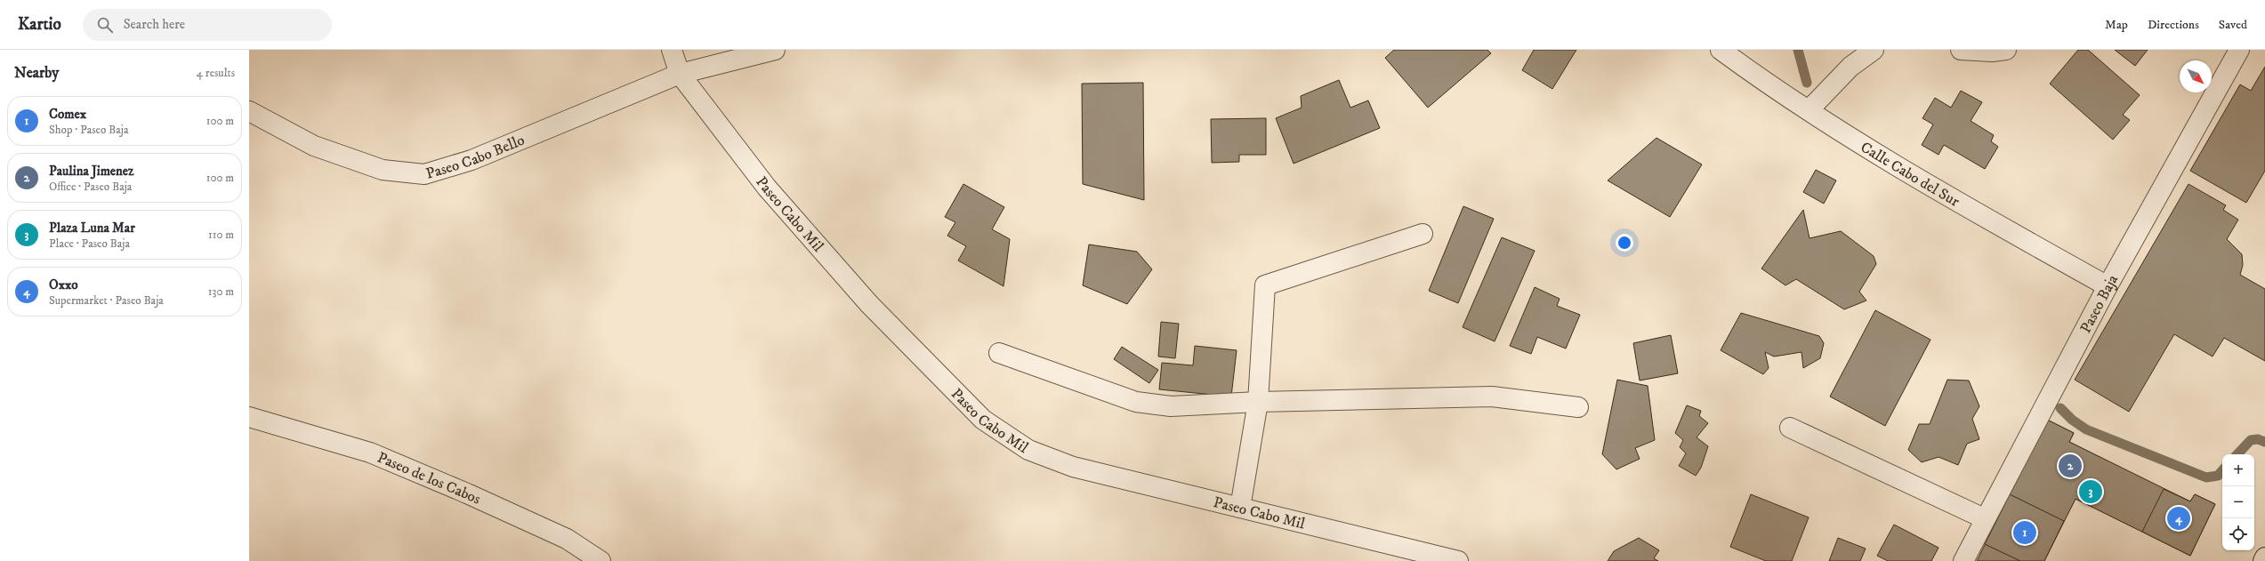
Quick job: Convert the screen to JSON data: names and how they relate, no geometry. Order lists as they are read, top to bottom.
{
  "streets": {
    "street": [
      "Paseo Cabo Bello",
      "Calle Cabo del Sur",
      "Paseo Cabo Mil",
      "Paseo Baja",
      "Paseo de los Cabos"
    ]
  },
  "crossings": [
    ["Paseo Cabo Bello", "Paseo Cabo Mil"],
    ["Calle Cabo del Sur", "Paseo Baja"]
  ],
  "north": "bottom right",
  "page": {
    "header": "Kartio",
    "search": "Search here",
    "nav": ["Map", "Directions", "Saved"],
    "heading": ["Nearby", "4 results"],
    "list": [
      {
        "mark": "1",
        "name": "Comex",
        "note": "Shop · Paseo Baja",
        "value": "100 m"
      },
      {
        "mark": "2",
        "name": "Paulina Jimenez",
        "note": "Office · Paseo Baja",
        "value": "100 m"
      },
      {
        "mark": "3",
        "name": "Plaza Luna Mar",
        "note": "Place · Paseo Baja",
        "value": "110 m"
      },
      {
        "mark": "4",
        "name": "Oxxo",
        "note": "Supermarket · Paseo Baja",
        "value": "130 m"
      }
    ],
    "pins": [
      "2",
      "3",
      "4",
      "1"
    ],
    "map_buttons": ["+", "−"]
  }
}
